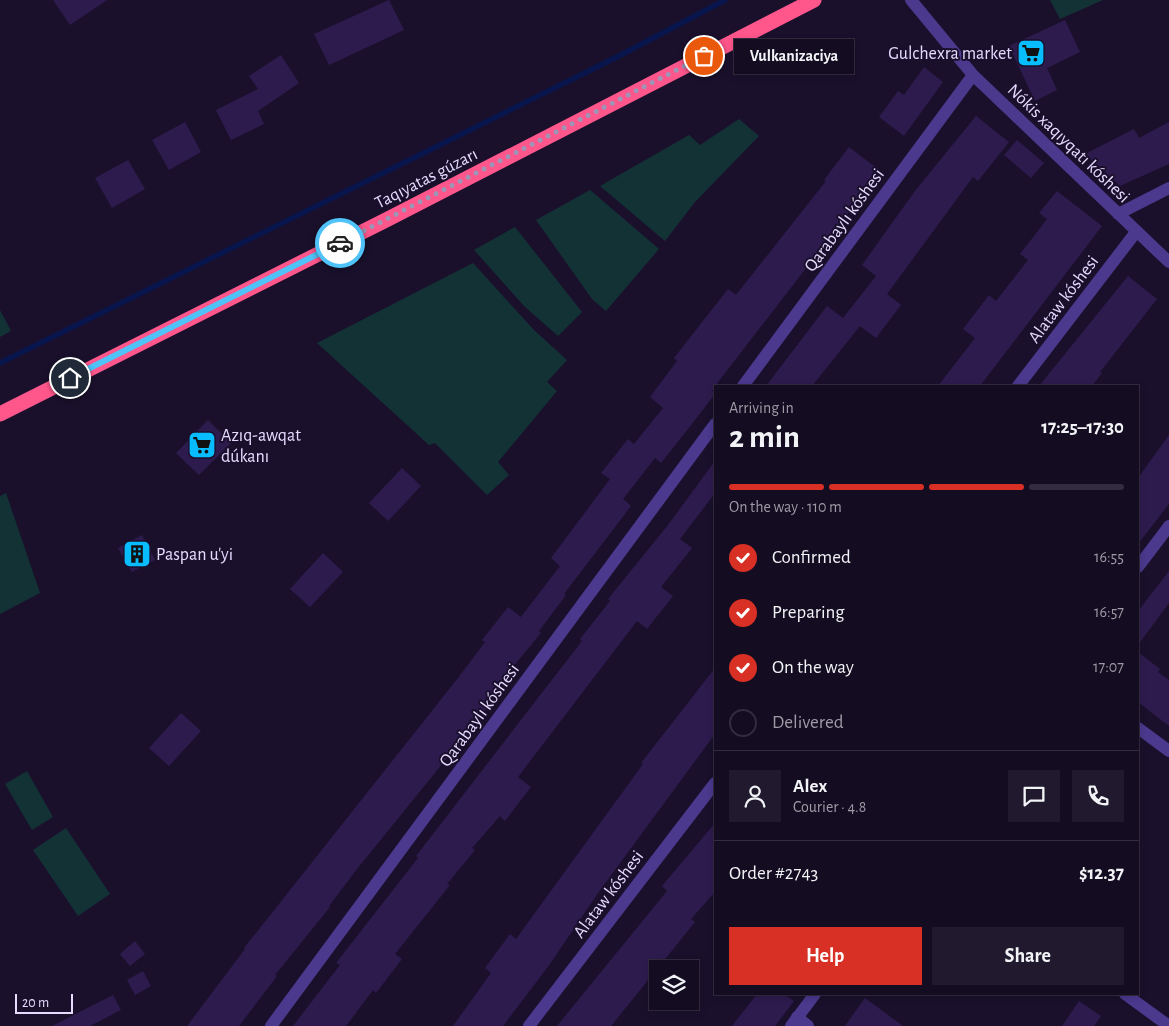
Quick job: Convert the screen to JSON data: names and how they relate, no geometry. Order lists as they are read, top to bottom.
{
  "streets": {
    "highway": ["Taqıyatas gúzarı"],
    "street": ["Nókis xaqıyqatı kóshesi", "Qarabaylı kóshesi", "Alataw kóshesi"]
  },
  "crossings": [
    ["Nókis xaqıyqatı kóshesi", "Qarabaylı kóshesi"],
    ["Nókis xaqıyqatı kóshesi", "Alataw kóshesi"]
  ],
  "places": {
    "supermarket": ["Gulchexra market", "Azıq-awqat dúkanı"],
    "other": ["Vulkanizaciya"],
    "building": ["Paspan u'yi"]
  },
  "scale_bar": "20 m",
  "page": {
    "bubble": "Vulkanizaciya",
    "heading": ["2 min", "Arriving in", "17:25–17:30"],
    "panel": [
      "Alex",
      "Courier · 4.8",
      "Order #2743",
      "$12.37"
    ],
    "bar": "On the way · 110 m",
    "list": [
      ["Confirmed", "16:55"],
      ["Preparing", "16:57"],
      ["On the way", "17:07"],
      "Delivered"
    ],
    "buttons": ["Help", "Share"],
    "scale": "20 m"
  }
}
